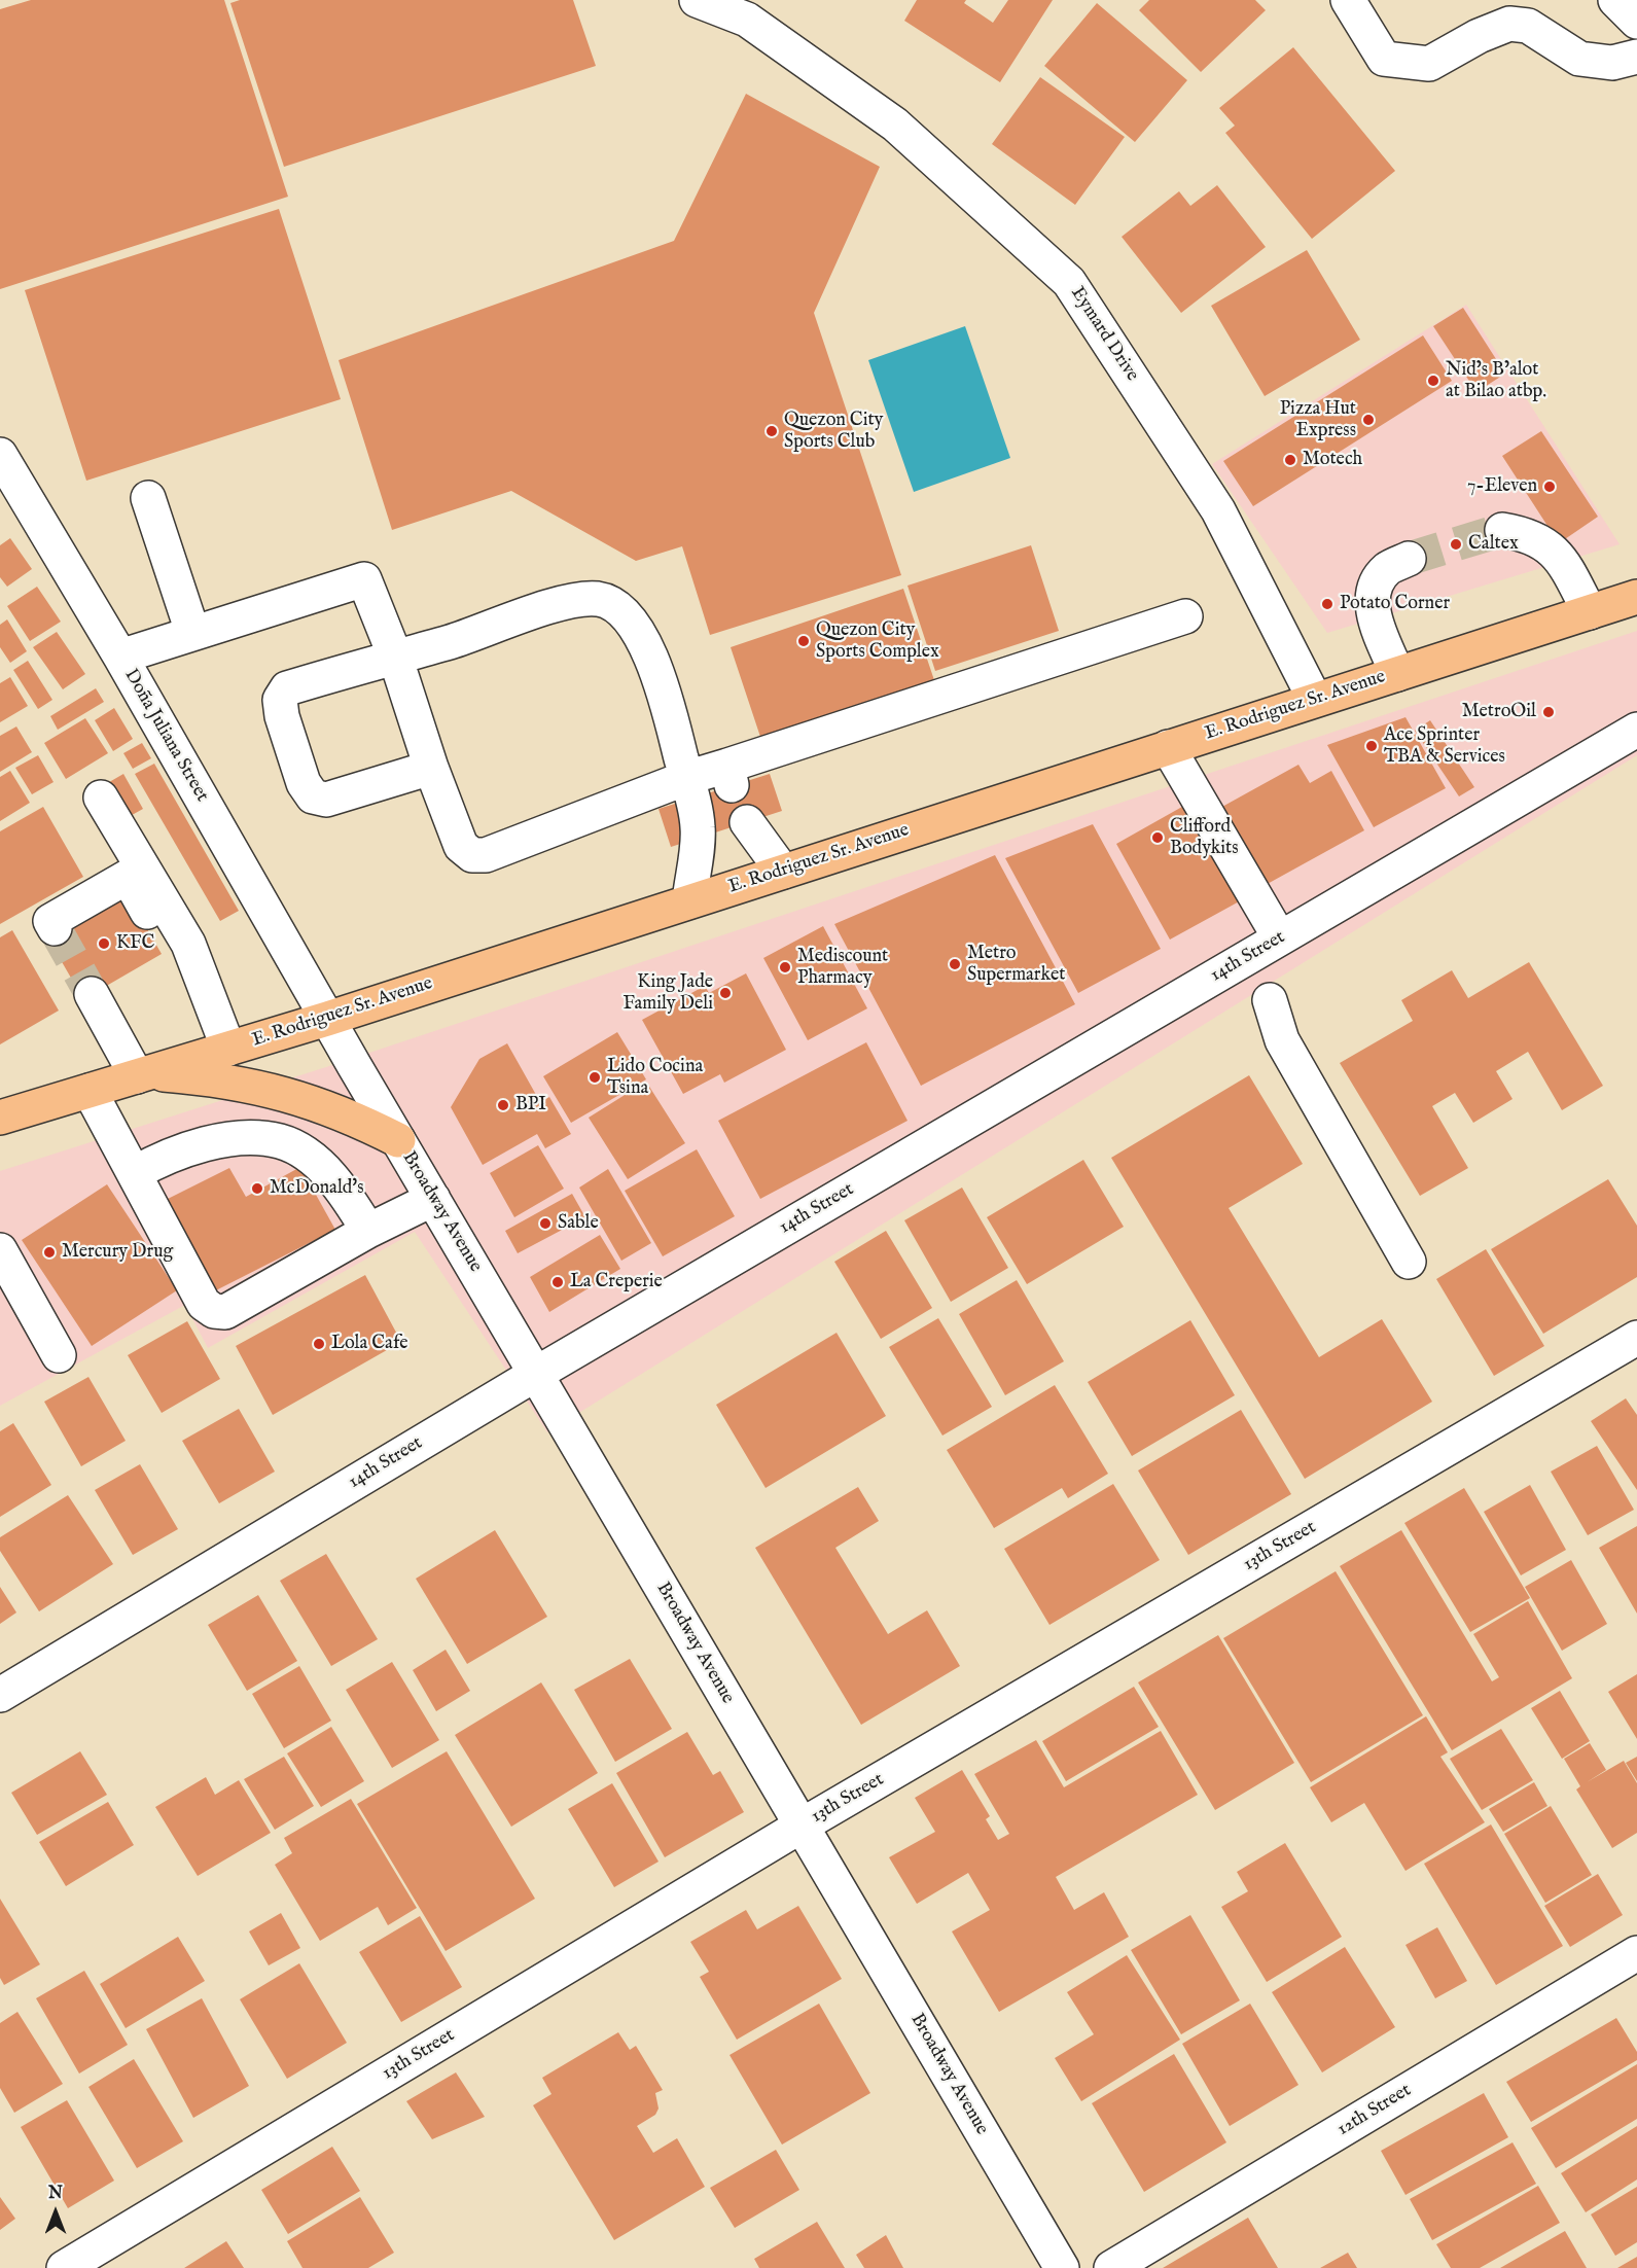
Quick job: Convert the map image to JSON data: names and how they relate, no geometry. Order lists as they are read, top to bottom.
{
  "streets": {
    "main road": ["E. Rodriguez Sr. Avenue"],
    "street": [
      "Eymard Drive",
      "Doña Juliana Street",
      "14th Street",
      "Broadway Avenue",
      "13th Street",
      "12th Street"
    ]
  },
  "crossings": [
    ["Eymard Drive", "E. Rodriguez Sr. Avenue"],
    ["E. Rodriguez Sr. Avenue", "Doña Juliana Street"],
    ["E. Rodriguez Sr. Avenue", "Broadway Avenue"],
    ["Doña Juliana Street", "Broadway Avenue"],
    ["14th Street", "Broadway Avenue"],
    ["Broadway Avenue", "13th Street"]
  ],
  "places": [
    "Nid’s B’alot at Bilao atbp.",
    "Pizza Hut Express",
    "Quezon City Sports Club",
    "Motech",
    "7-Eleven",
    "Caltex",
    "Potato Corner",
    "Quezon City Sports Complex",
    "MetroOil",
    "Ace Sprinter TBA & Services",
    "Clifford Bodykits",
    "KFC",
    "Metro Supermarket",
    "Mediscount Pharmacy",
    "King Jade Family Deli",
    "Lido Cocina Tsina",
    "BPI",
    "McDonald's",
    "Sable",
    "Mercury Drug",
    "La Creperie",
    "Lola Cafe"
  ],
  "north": "top"
}
